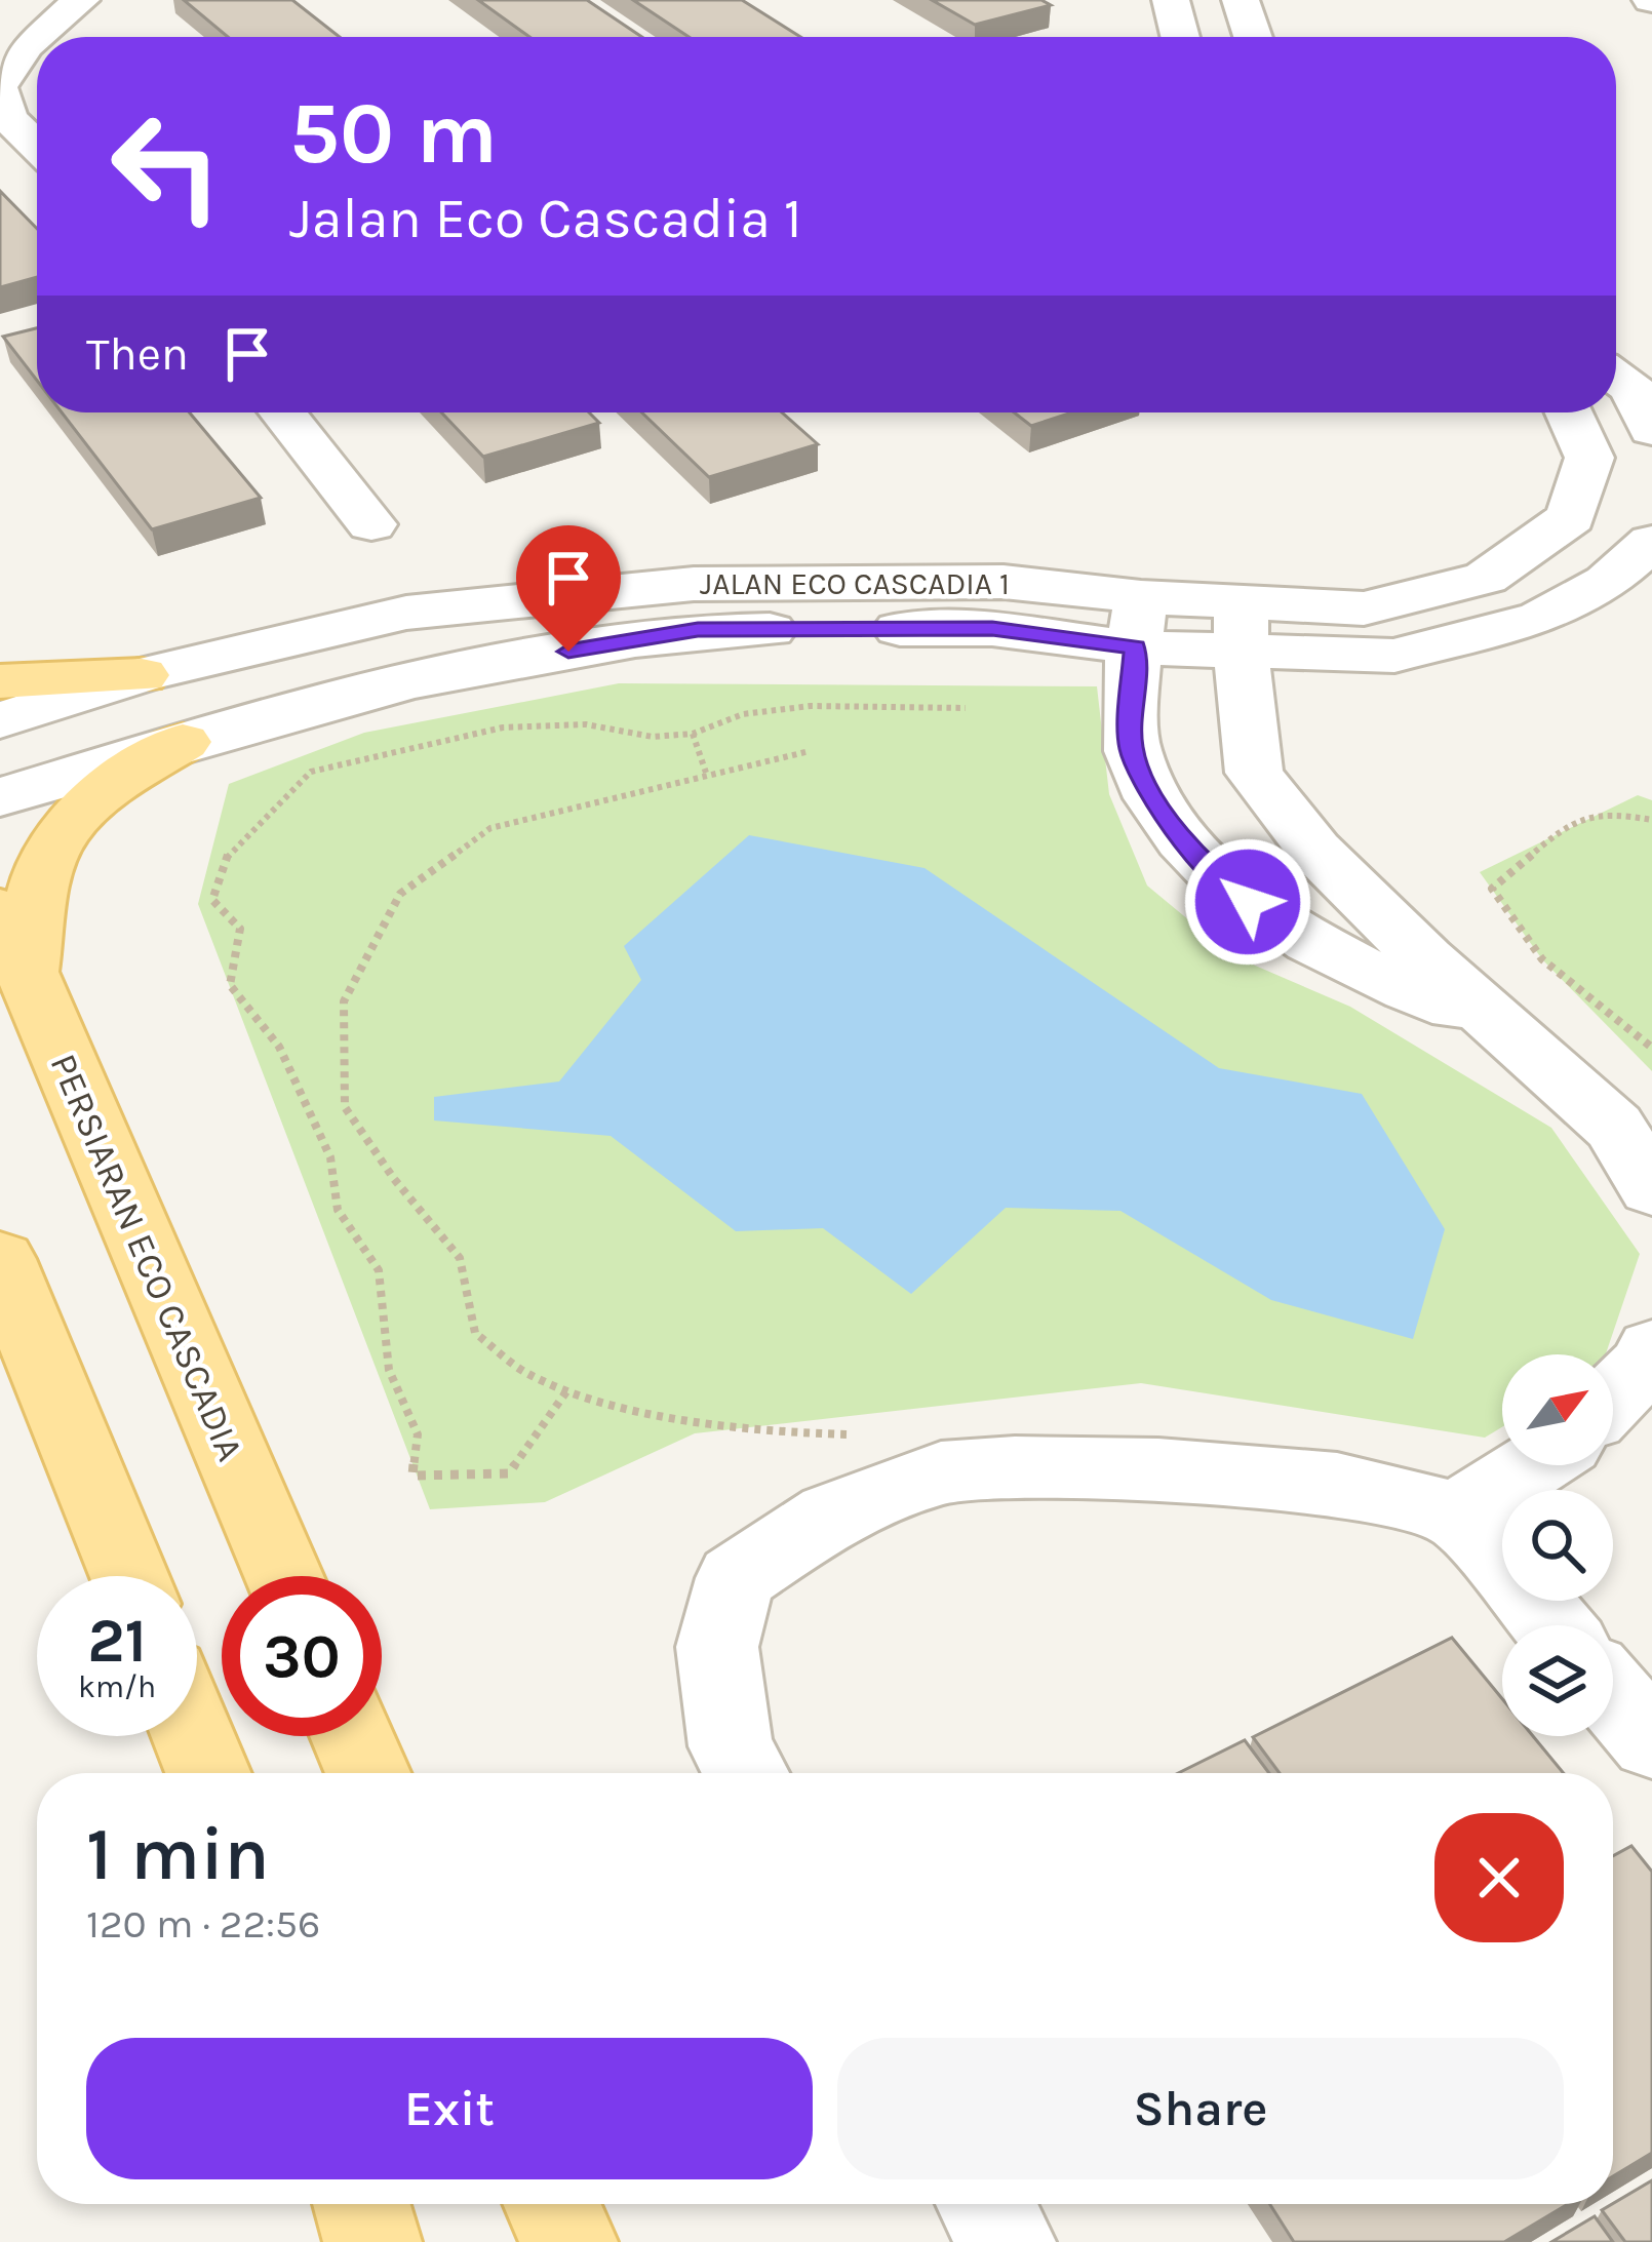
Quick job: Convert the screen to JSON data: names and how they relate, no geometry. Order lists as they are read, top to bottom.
{
  "streets": {
    "main road": ["PERSIARAN ECO CASCADIA"],
    "street": ["JALAN ECO CASCADIA 1"]
  },
  "north": "top right",
  "page": {
    "turn": ["50 m", "Jalan Eco Cascadia 1"],
    "then": "Then",
    "speed": "21 km/h",
    "limit": "30",
    "heading": ["1 min", "120 m · 22:56"],
    "buttons": ["Exit", "Share"]
  }
}
